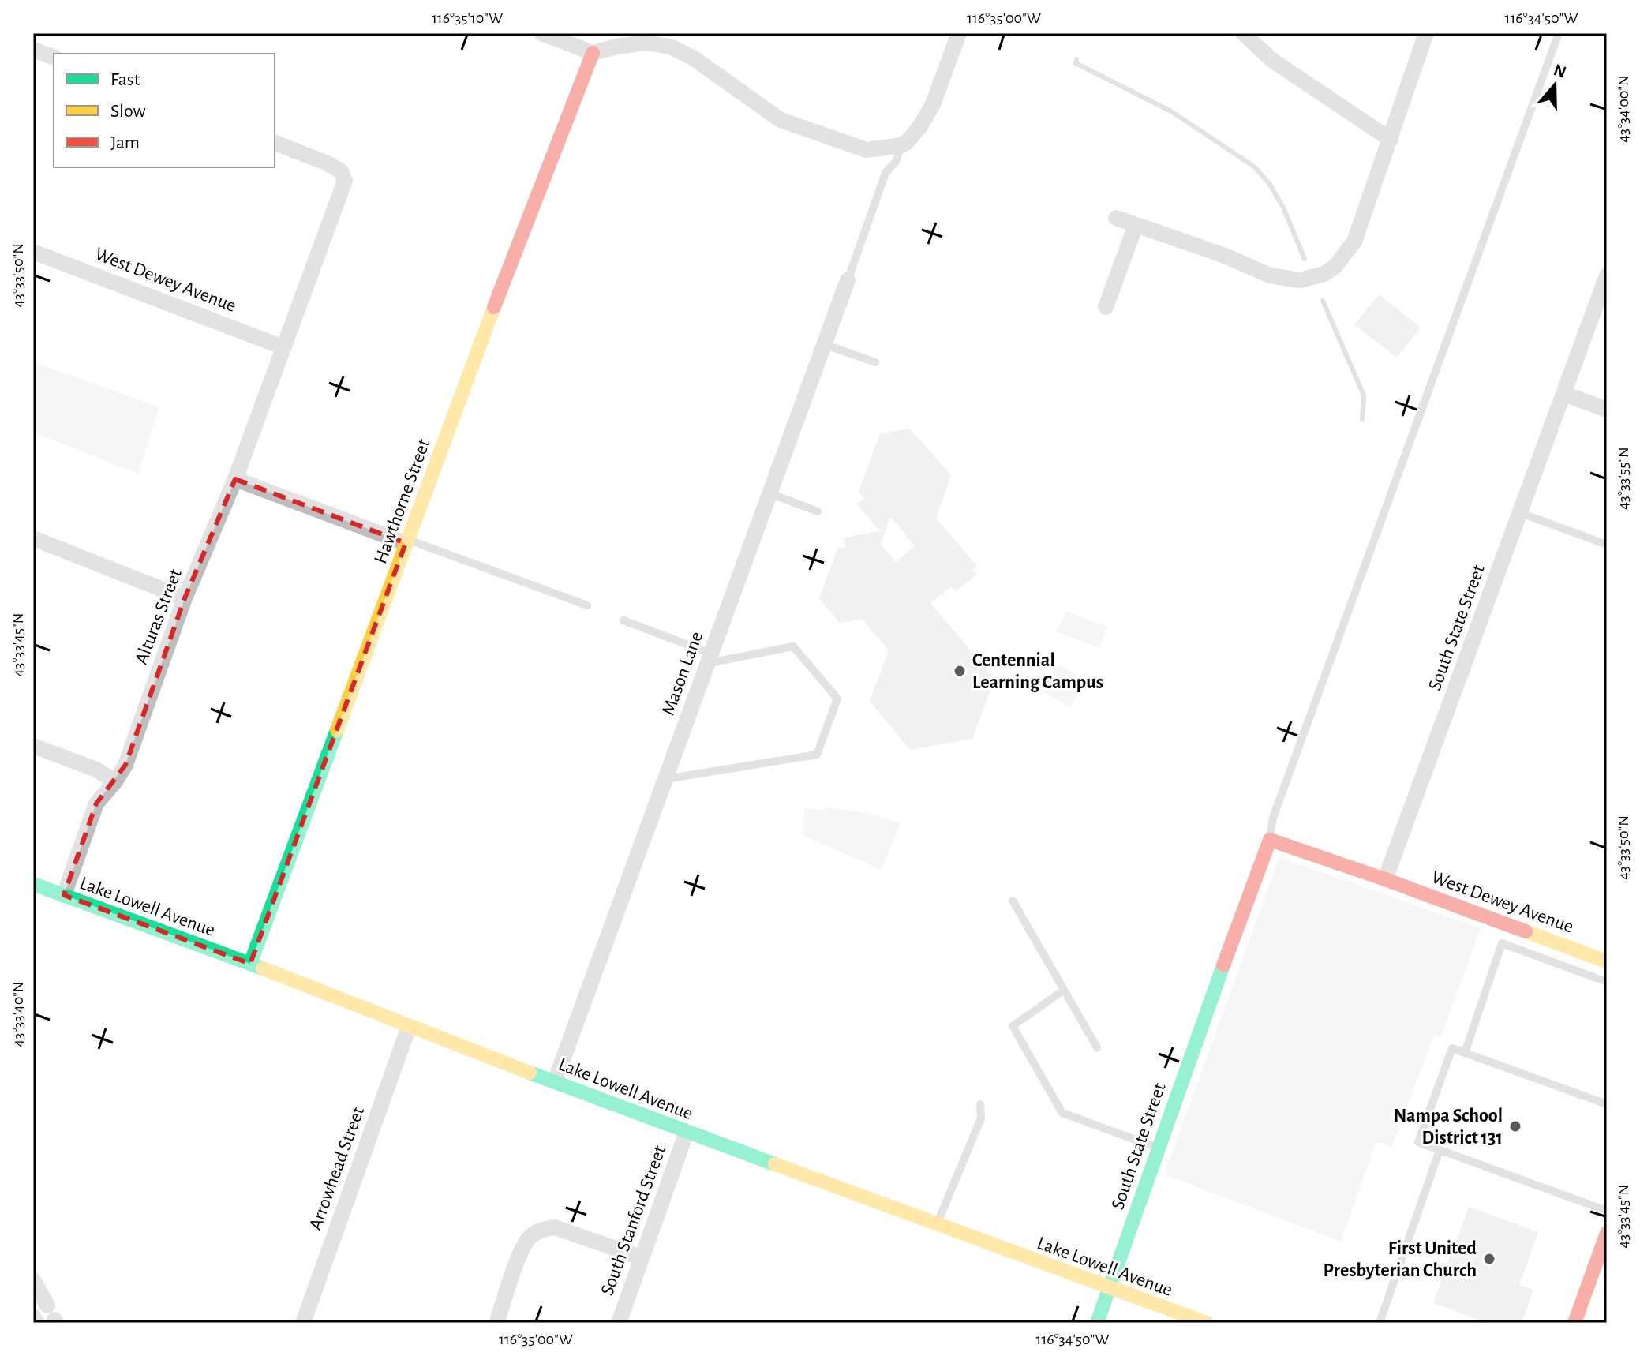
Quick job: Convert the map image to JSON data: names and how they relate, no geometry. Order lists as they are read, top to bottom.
{
  "streets": {
    "street": [
      "West Dewey Avenue",
      "Hawthorne Street",
      "Alturas Street",
      "South State Street",
      "Mason Lane",
      "Lake Lowell Avenue",
      "Arrowhead Street",
      "South Stanford Street"
    ]
  },
  "crossings": [
    ["West Dewey Avenue", "Alturas Street"],
    ["West Dewey Avenue", "South State Street"],
    ["Hawthorne Street", "Lake Lowell Avenue"],
    ["Alturas Street", "Lake Lowell Avenue"],
    ["South State Street", "Lake Lowell Avenue"],
    ["Mason Lane", "Lake Lowell Avenue"],
    ["Lake Lowell Avenue", "Arrowhead Street"],
    ["Lake Lowell Avenue", "South Stanford Street"]
  ],
  "places": ["Centennial Learning Campus", "Nampa School District 131", "First United Presbyterian Church"],
  "legend": ["Fast", "Slow", "Jam"],
  "north": "top",
  "coordinates": [
    "116°35'10\"W",
    "116°35'00\"W",
    "116°34'50\"W",
    "43°34'00\"N",
    "43°33'50\"N",
    "43°33'55\"N",
    "43°33'45\"N",
    "43°33'40\"N"
  ]
}
